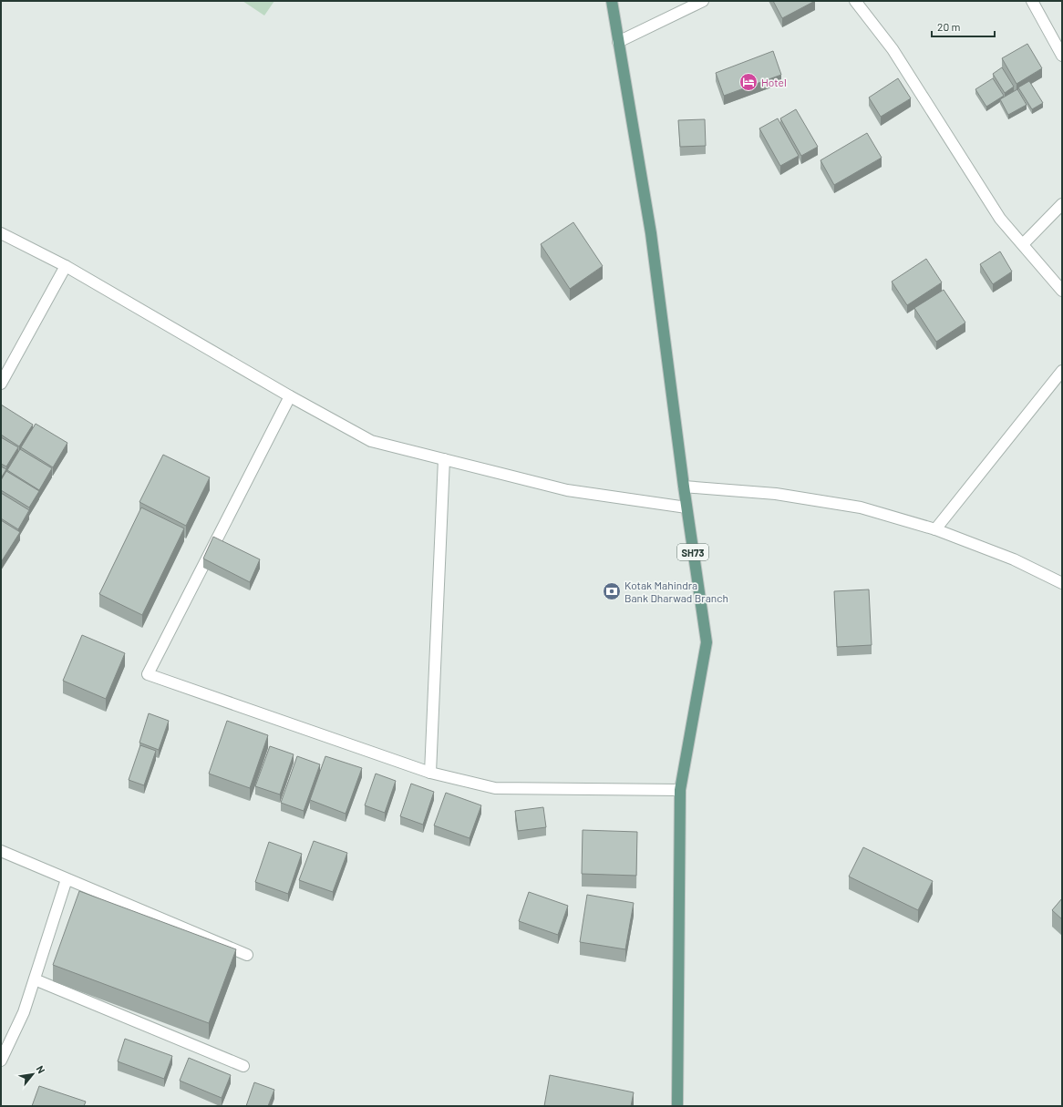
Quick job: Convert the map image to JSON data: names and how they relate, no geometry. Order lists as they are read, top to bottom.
{
  "streets": {
    "main road": ["SH73"]
  },
  "places": {
    "hotel": ["Hotel"],
    "bank": ["Kotak Mahindra Bank Dharwad Branch"]
  },
  "scale_bar": "20 m",
  "north": "top right"
}
